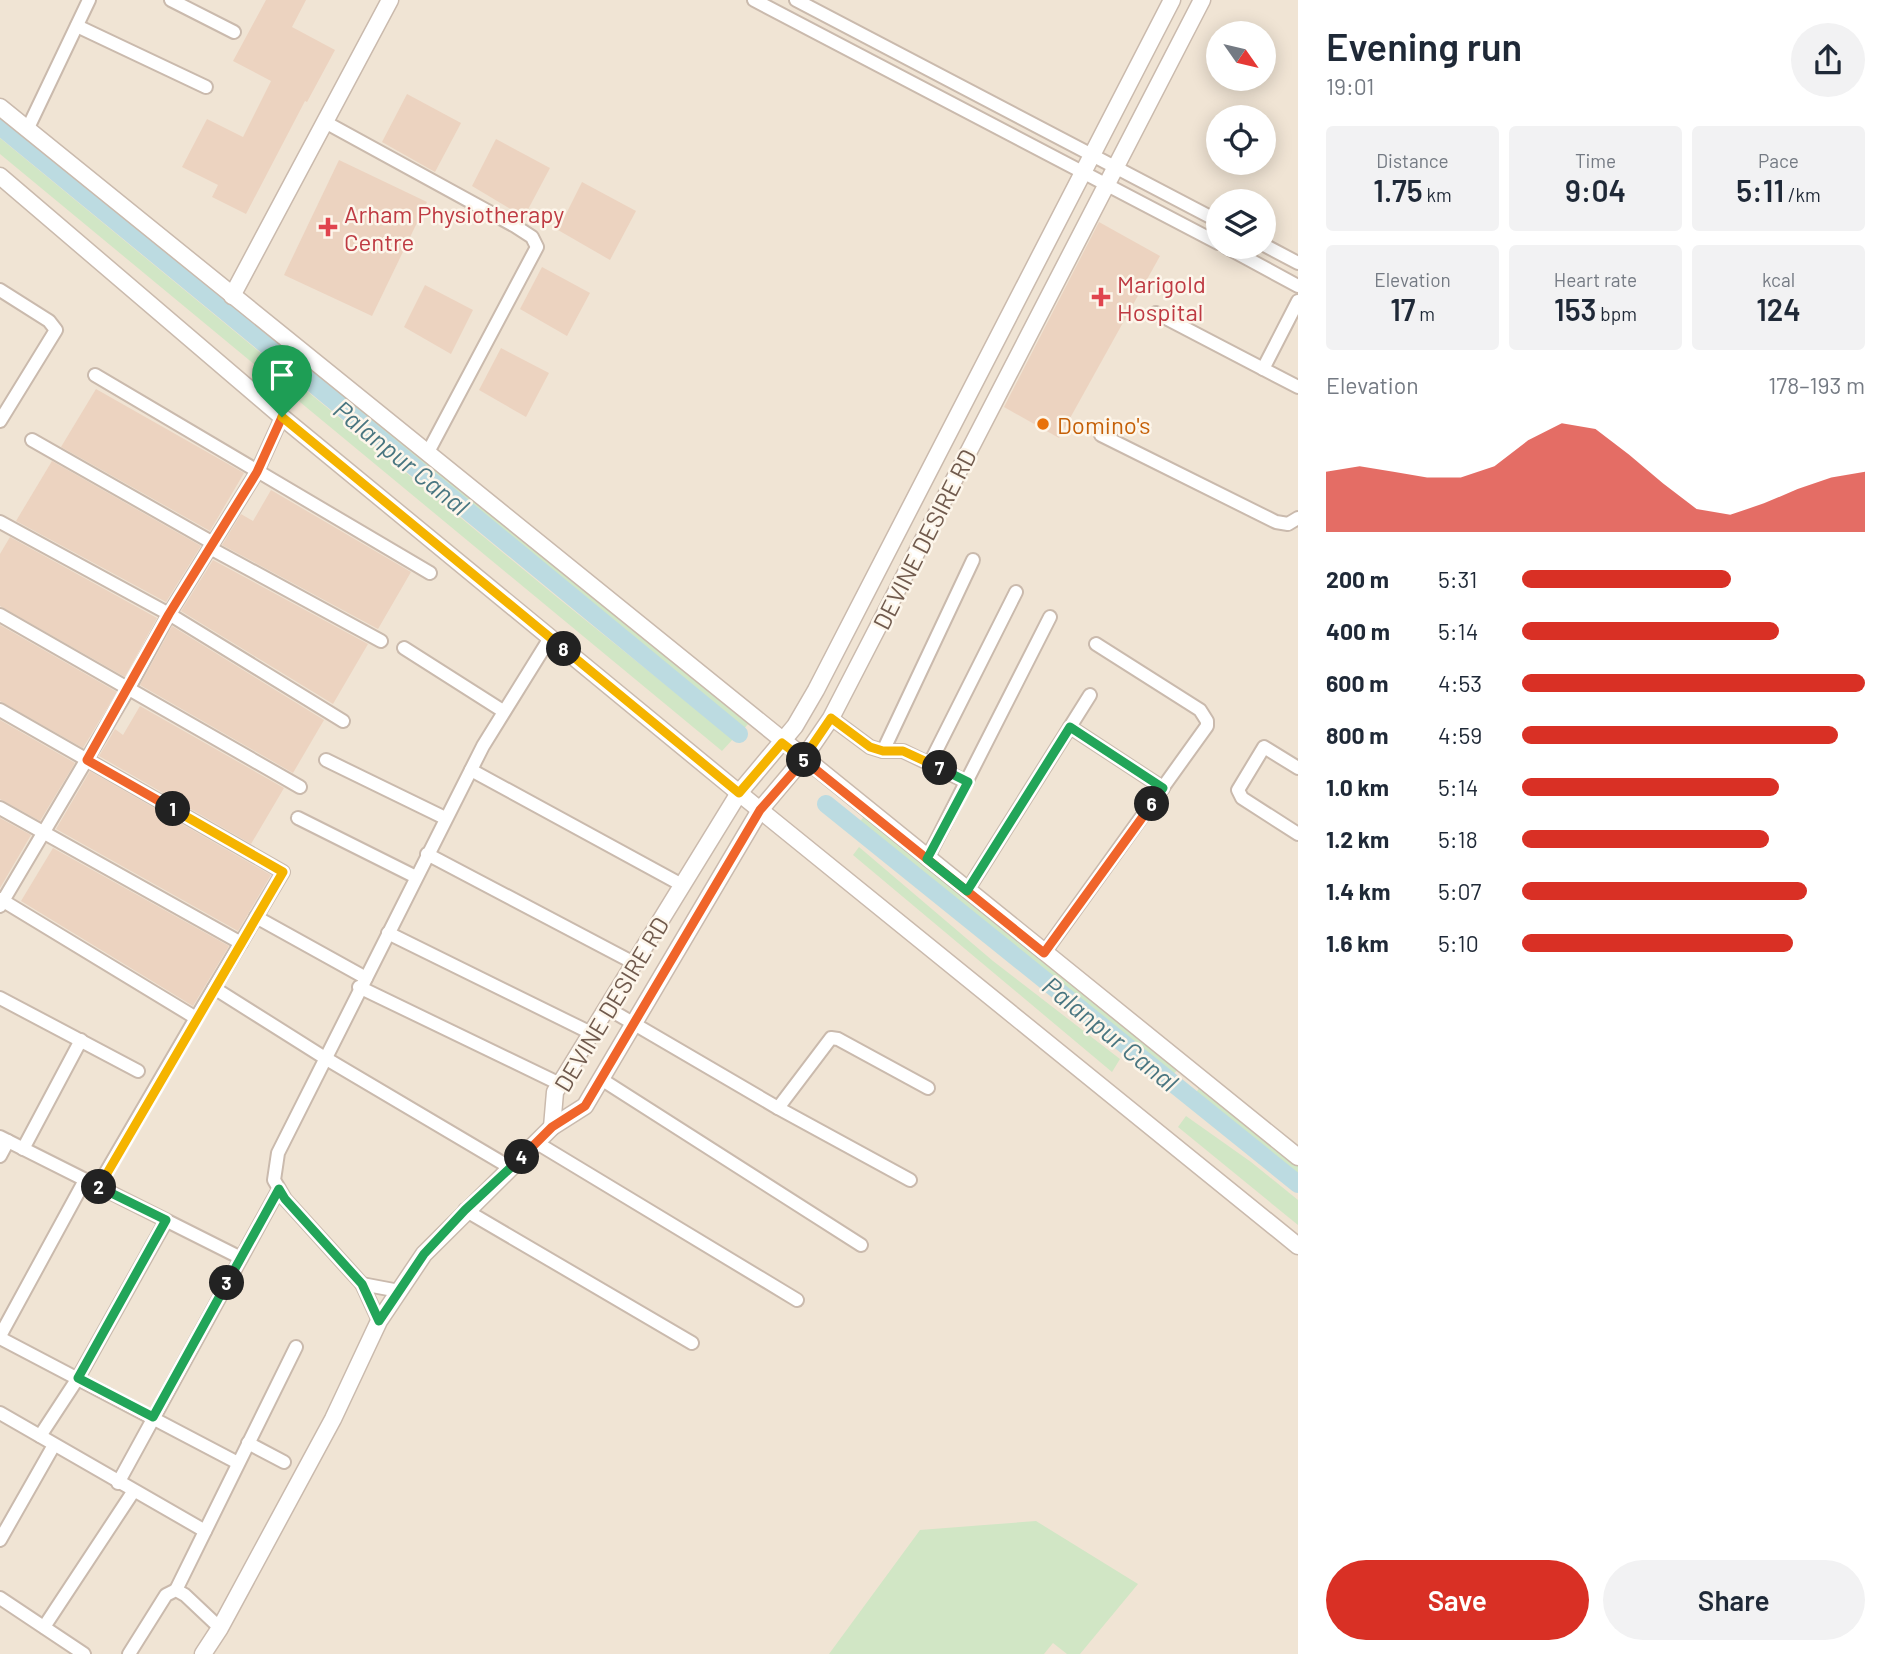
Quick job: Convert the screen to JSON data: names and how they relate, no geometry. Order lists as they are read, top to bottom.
{
  "streets": {
    "street": ["DEVINE DESIRE RD"]
  },
  "water": ["Palanpur Canal"],
  "places": {
    "health": ["Arham Physiotherapy Centre", "Marigold Hospital"],
    "other": ["Domino's"]
  },
  "north": "bottom right",
  "page": {
    "heading": ["Evening run", "19:01"],
    "stats": [
      ["Distance", "1.75 km"],
      ["Time", "9:04"],
      ["Pace", "5:11 /km"],
      ["Elevation", "17 m"],
      ["Heart rate", "153 bpm"],
      ["kcal", "124"]
    ],
    "chart": ["Elevation", "178–193 m"],
    "list": [
      {
        "name": "200 m",
        "note": "5:31"
      },
      {
        "name": "400 m",
        "note": "5:14"
      },
      {
        "name": "600 m",
        "note": "4:53"
      },
      {
        "name": "800 m",
        "note": "4:59"
      },
      {
        "name": "1.0 km",
        "note": "5:14"
      },
      {
        "name": "1.2 km",
        "note": "5:18"
      },
      {
        "name": "1.4 km",
        "note": "5:07"
      },
      {
        "name": "1.6 km",
        "note": "5:10"
      }
    ],
    "pins": [
      "8",
      "5",
      "7",
      "6",
      "1",
      "4",
      "2",
      "3"
    ],
    "buttons": ["Save", "Share"]
  }
}
